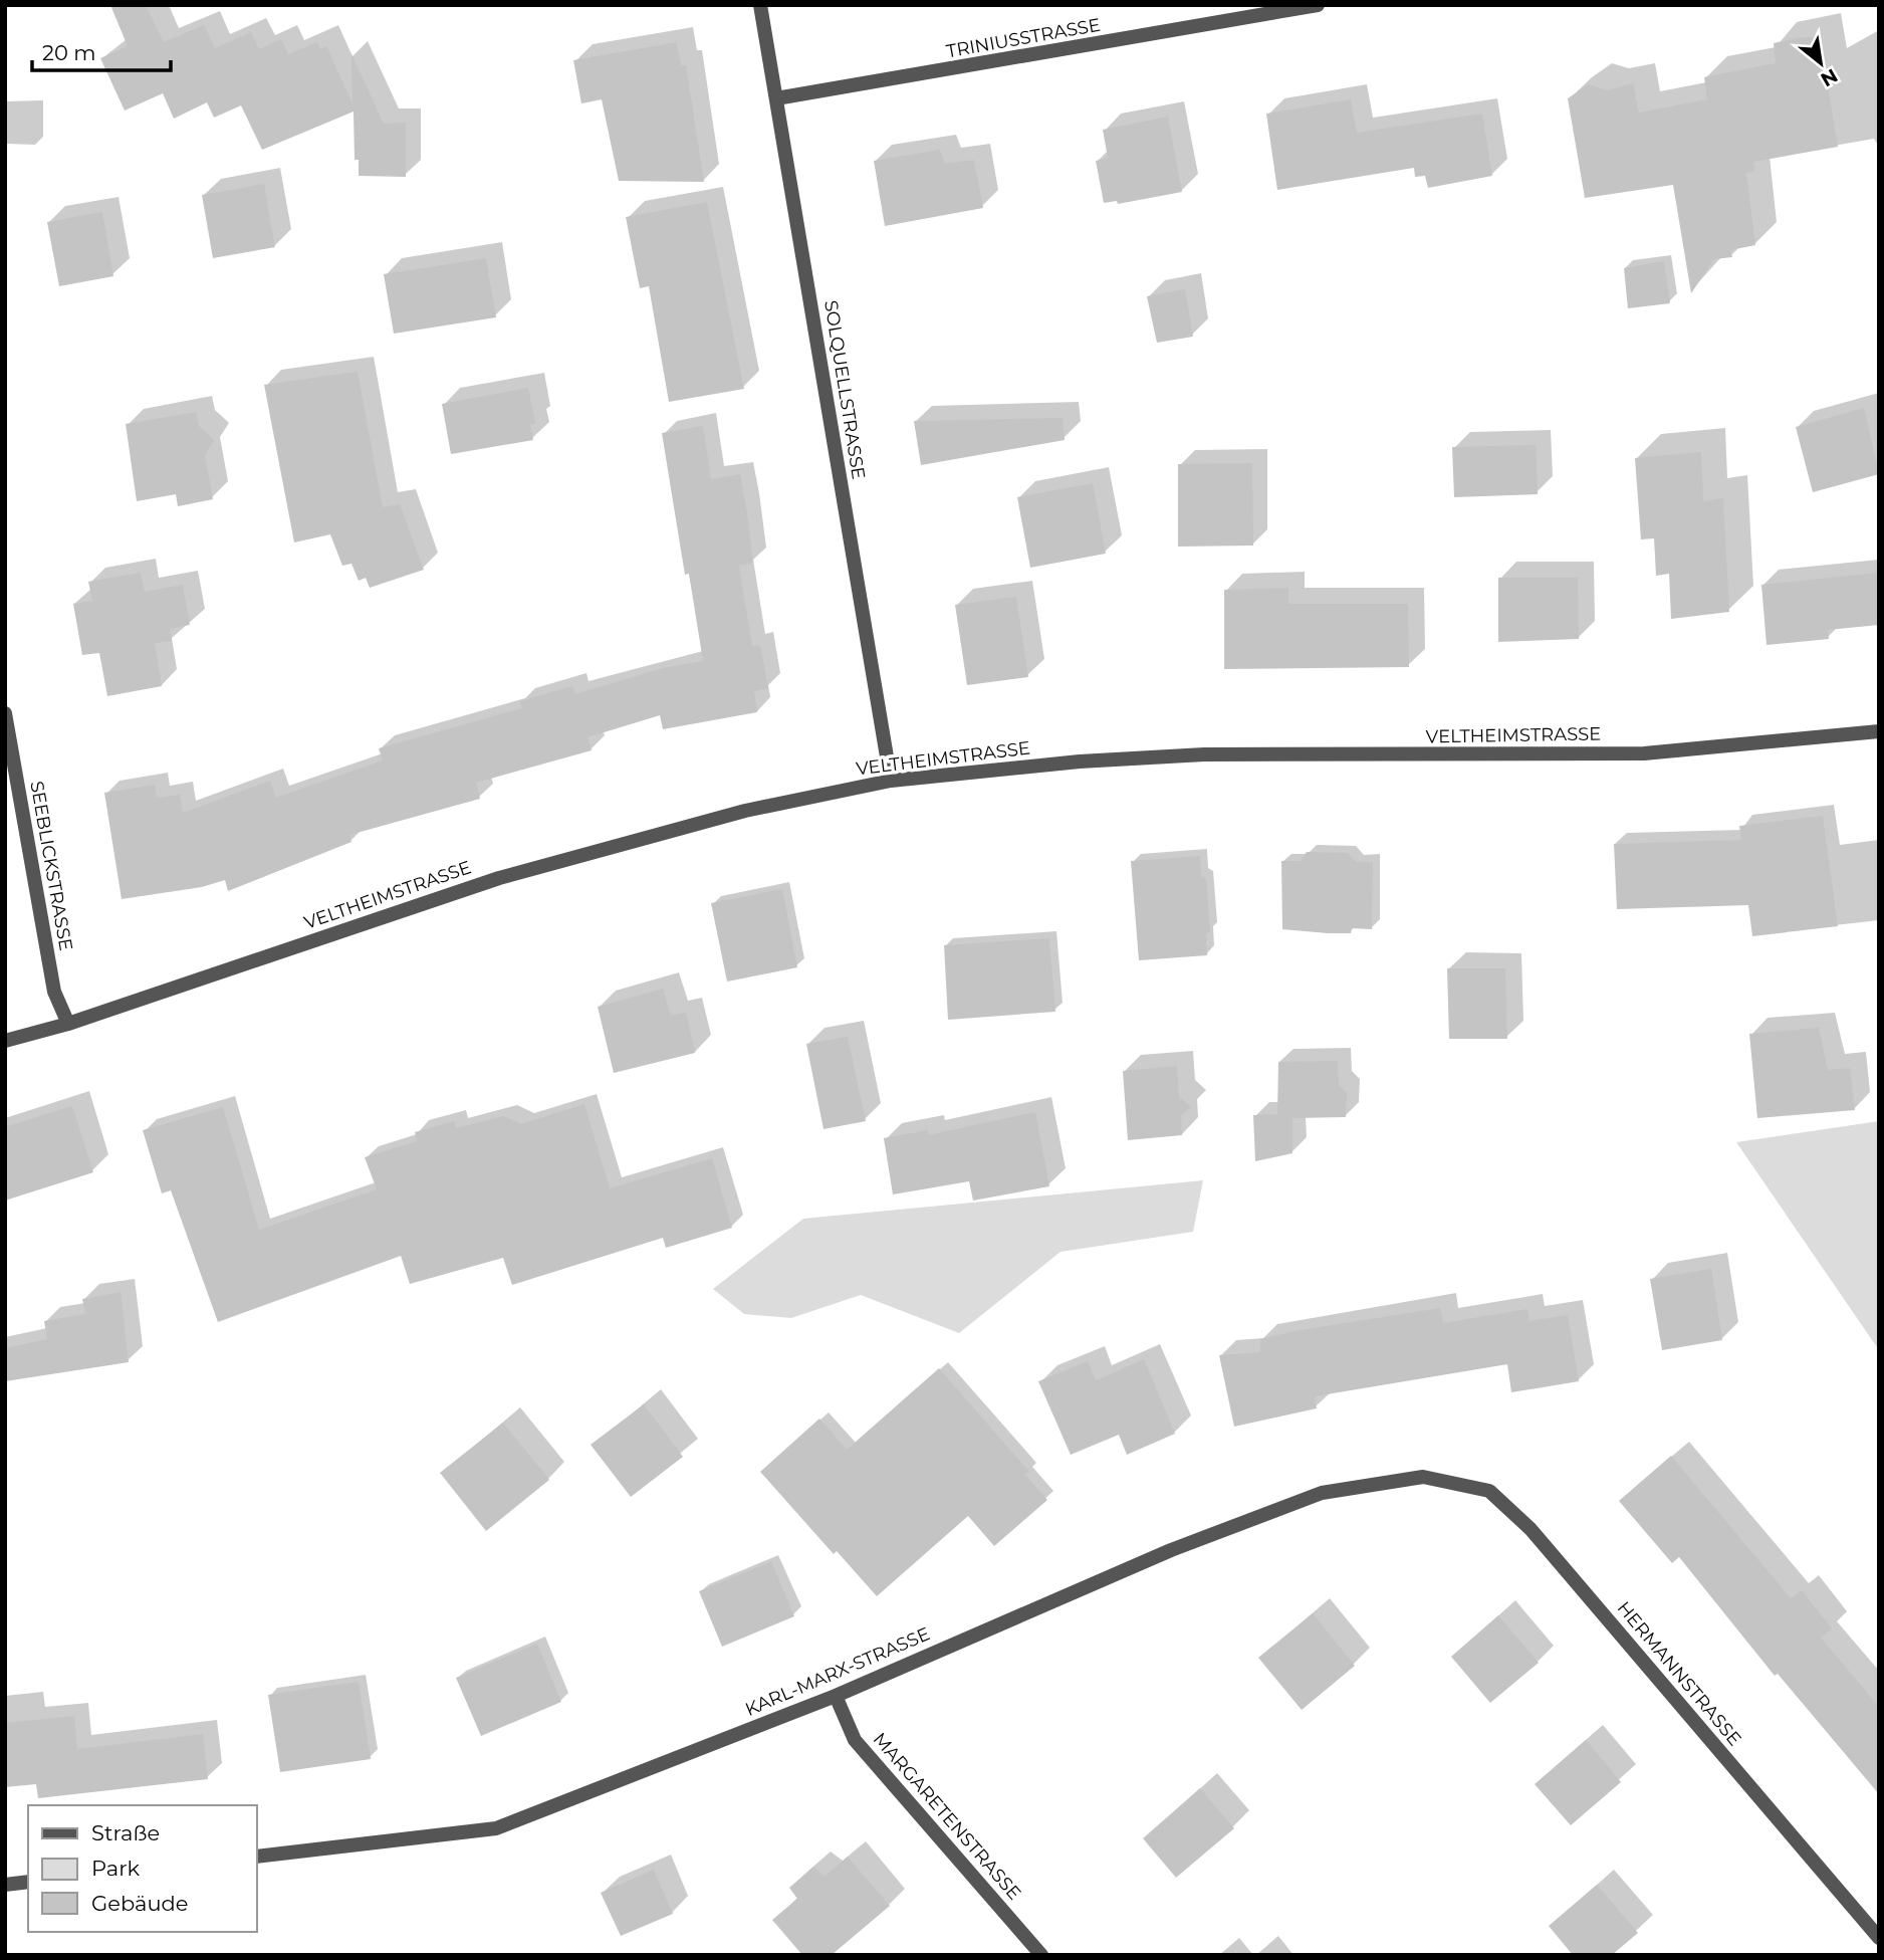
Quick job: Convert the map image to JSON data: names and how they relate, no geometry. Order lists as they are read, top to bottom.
{
  "streets": {
    "street": [
      "TRINIUSSTRASSE",
      "SOLQUELLSTRASSE",
      "VELTHEIMSTRASSE",
      "SEEBLICKSTRASSE",
      "KARL-MARX-STRASSE",
      "HERMANNSTRASSE",
      "MARGARETENSTRASSE"
    ]
  },
  "crossings": [
    ["TRINIUSSTRASSE", "SOLQUELLSTRASSE"],
    ["SOLQUELLSTRASSE", "VELTHEIMSTRASSE"],
    ["VELTHEIMSTRASSE", "SEEBLICKSTRASSE"],
    ["KARL-MARX-STRASSE", "HERMANNSTRASSE"],
    ["KARL-MARX-STRASSE", "MARGARETENSTRASSE"]
  ],
  "legend": ["Straße", "Park", "Gebäude"],
  "scale_bar": "20 m",
  "north": "bottom right"
}
